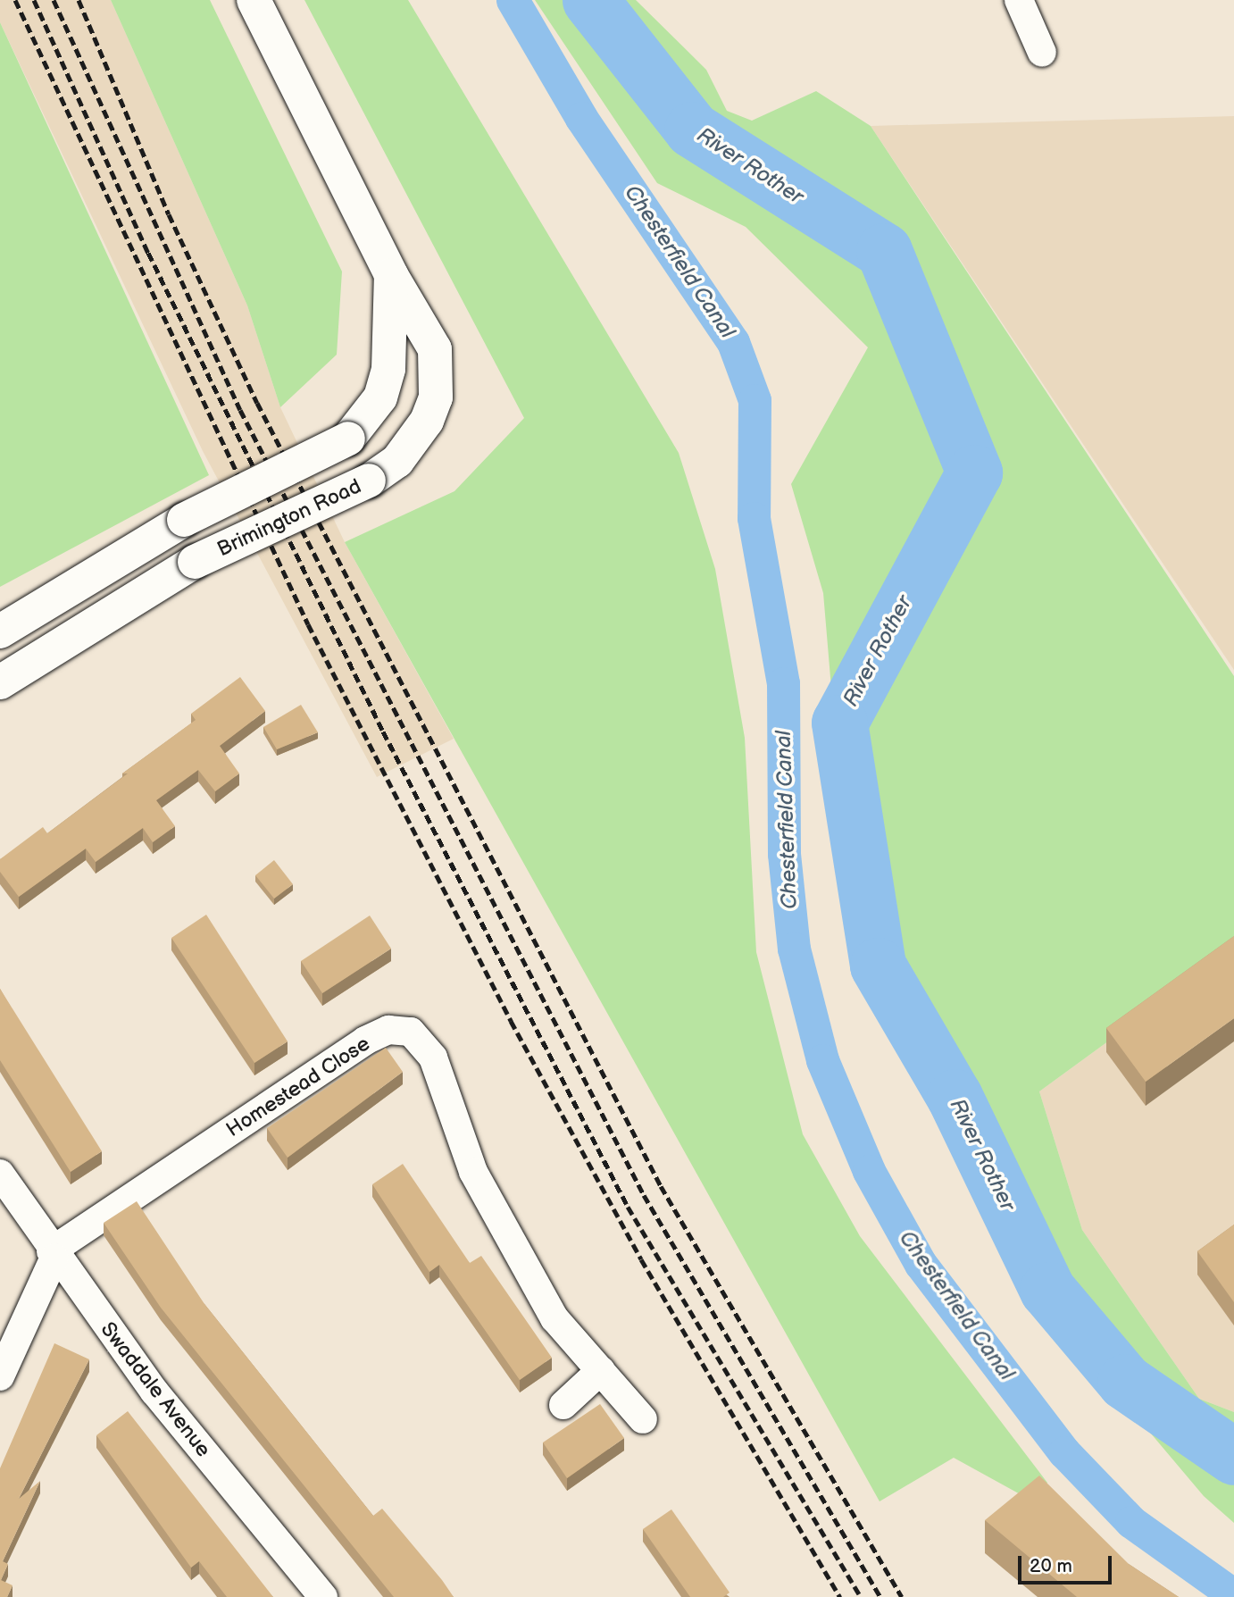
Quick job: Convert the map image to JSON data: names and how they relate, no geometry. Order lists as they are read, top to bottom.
{
  "streets": {
    "main road": ["Brimington Road"],
    "street": ["Homestead Close", "Swaddale Avenue"]
  },
  "crossings": [
    ["Homestead Close", "Swaddale Avenue"]
  ],
  "water": ["River Rother", "Chesterfield Canal"],
  "scale_bar": "20 m"
}
